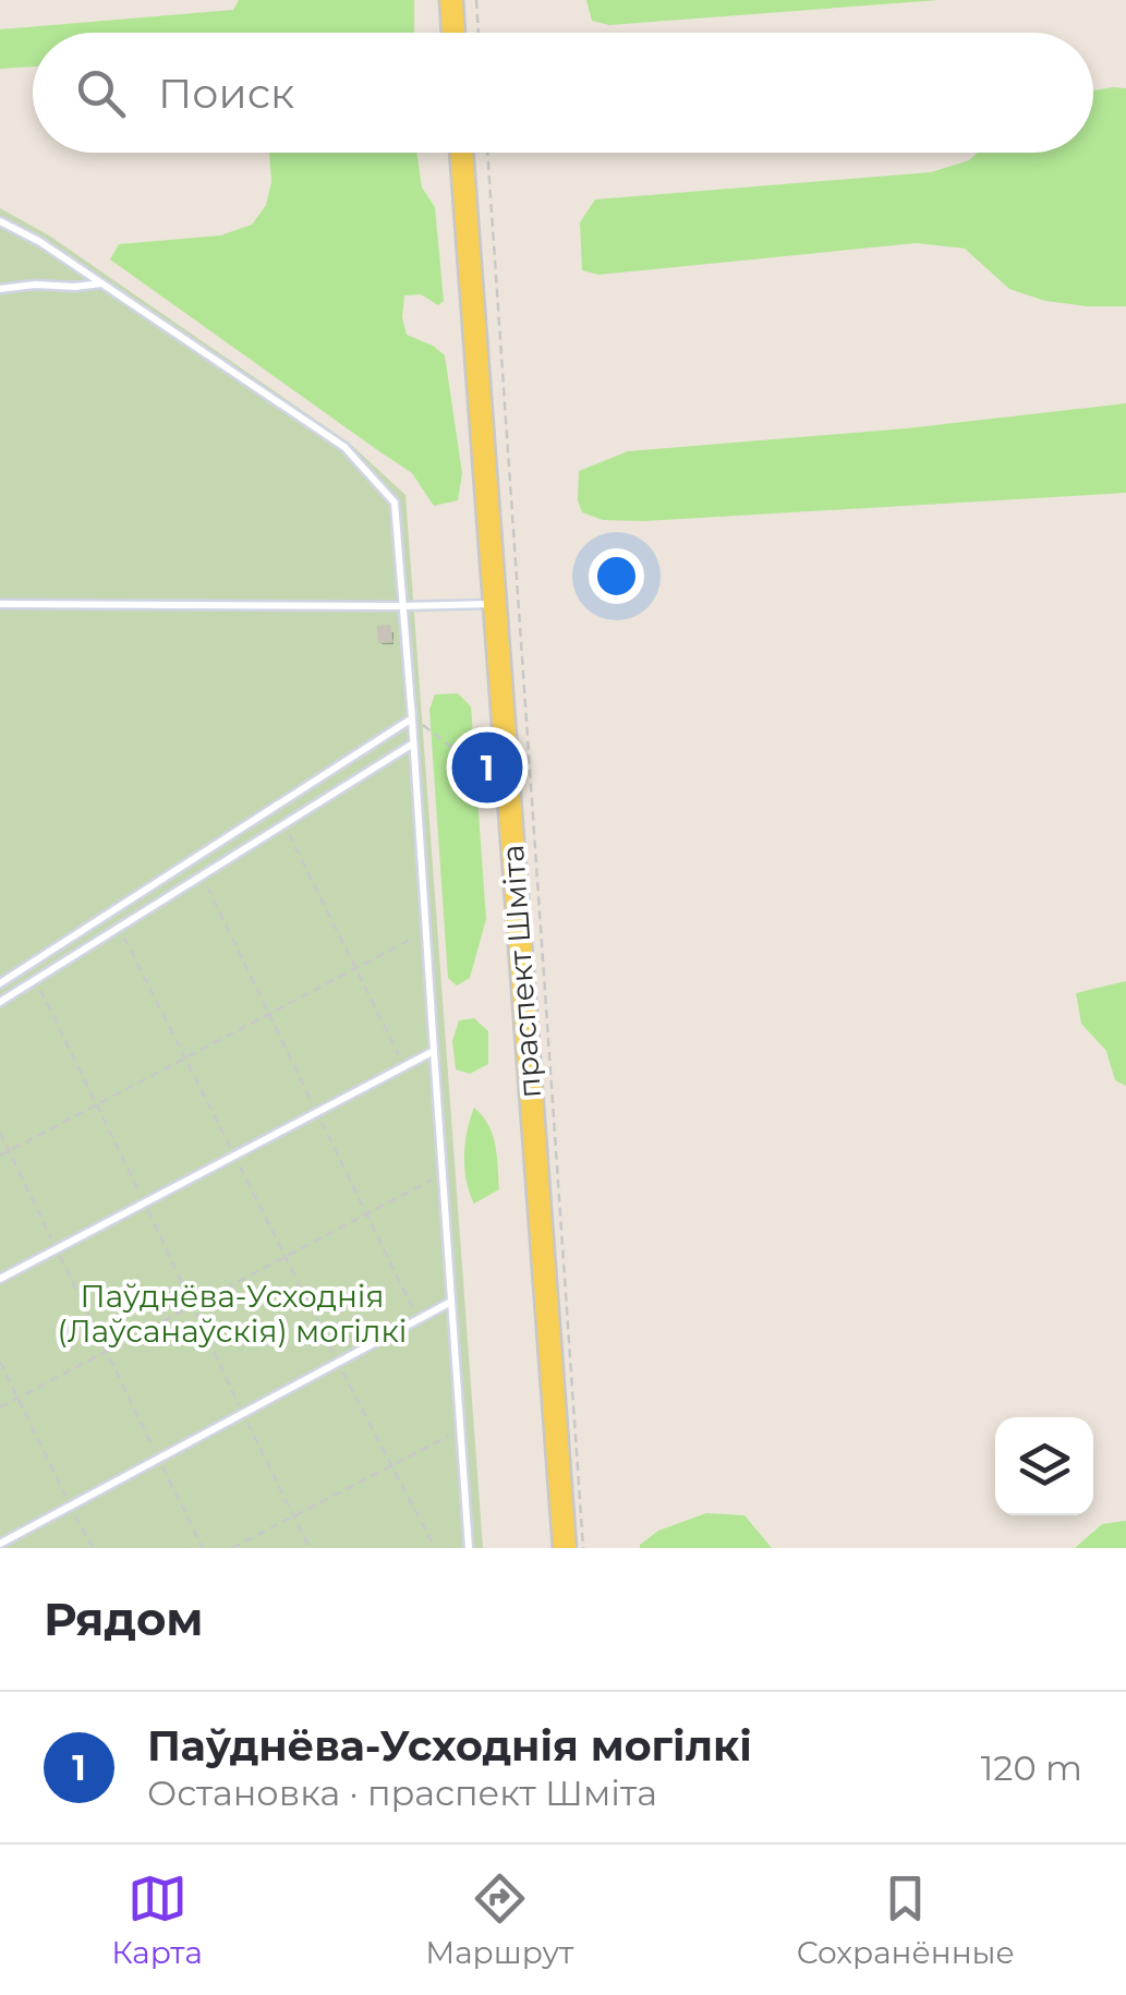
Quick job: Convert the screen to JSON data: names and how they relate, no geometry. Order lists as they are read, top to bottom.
{
  "streets": {
    "main road": ["праспект Шміта"]
  },
  "parks": ["Паўднёва-Усходнія (Лаўсанаўскія) могілкі"],
  "page": {
    "search": "Поиск",
    "pins": "1",
    "heading": "Рядом",
    "list": [
      {
        "mark": "1",
        "name": "Паўднёва-Усходнія могілкі",
        "note": "Остановка · праспект Шміта",
        "value": "120 m"
      }
    ],
    "nav": ["Карта", "Маршрут", "Сохранённые"]
  }
}
